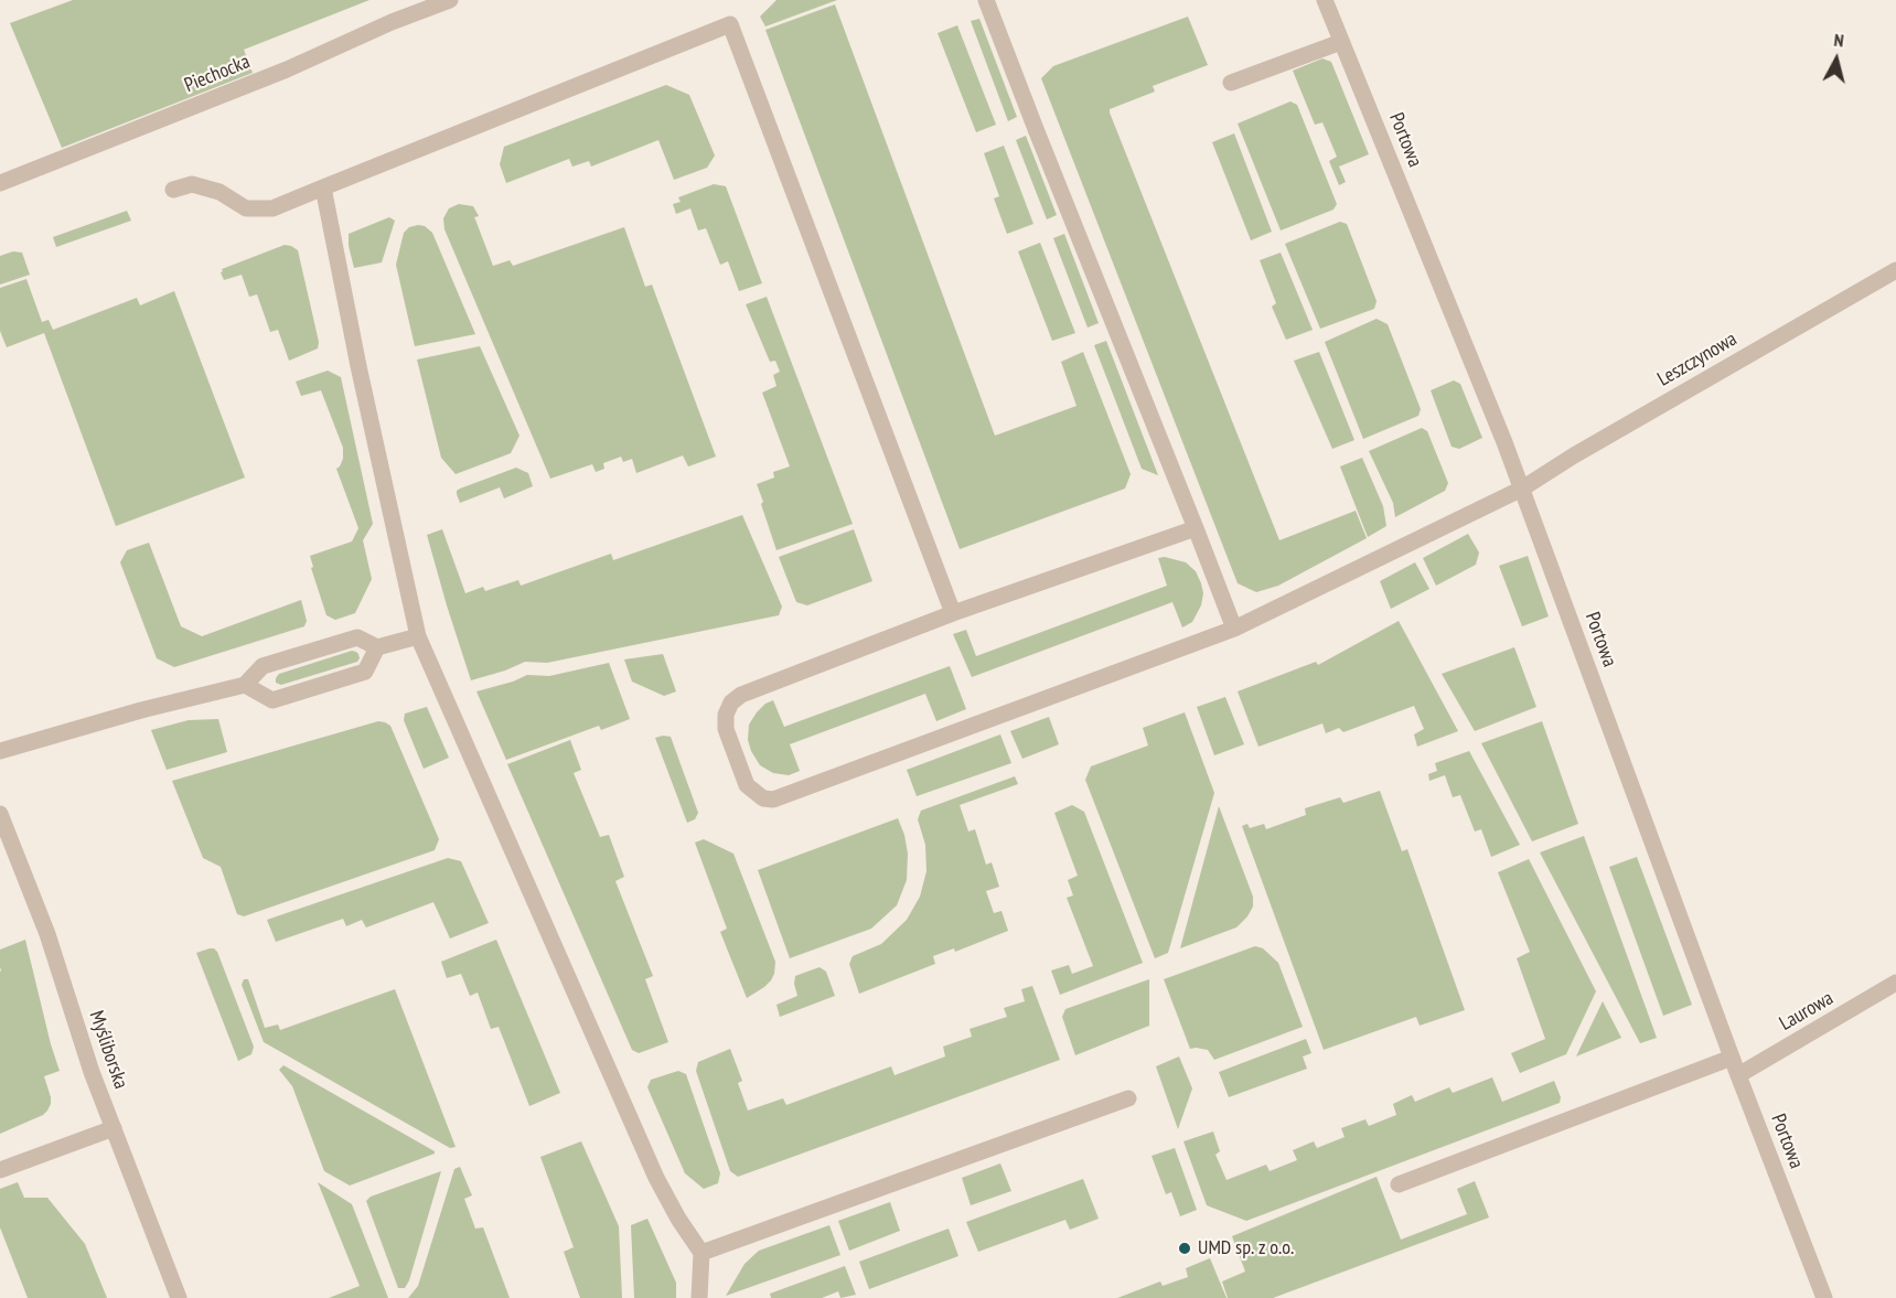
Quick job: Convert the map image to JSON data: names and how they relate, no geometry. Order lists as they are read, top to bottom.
{
  "streets": {
    "street": [
      "Piechocka",
      "Portowa",
      "Leszczynowa",
      "Laurowa",
      "Myśliborska"
    ]
  },
  "crossings": [
    ["Portowa", "Leszczynowa"],
    ["Portowa", "Laurowa"]
  ],
  "places": ["UMD sp. z o.o."],
  "north": "top"
}
